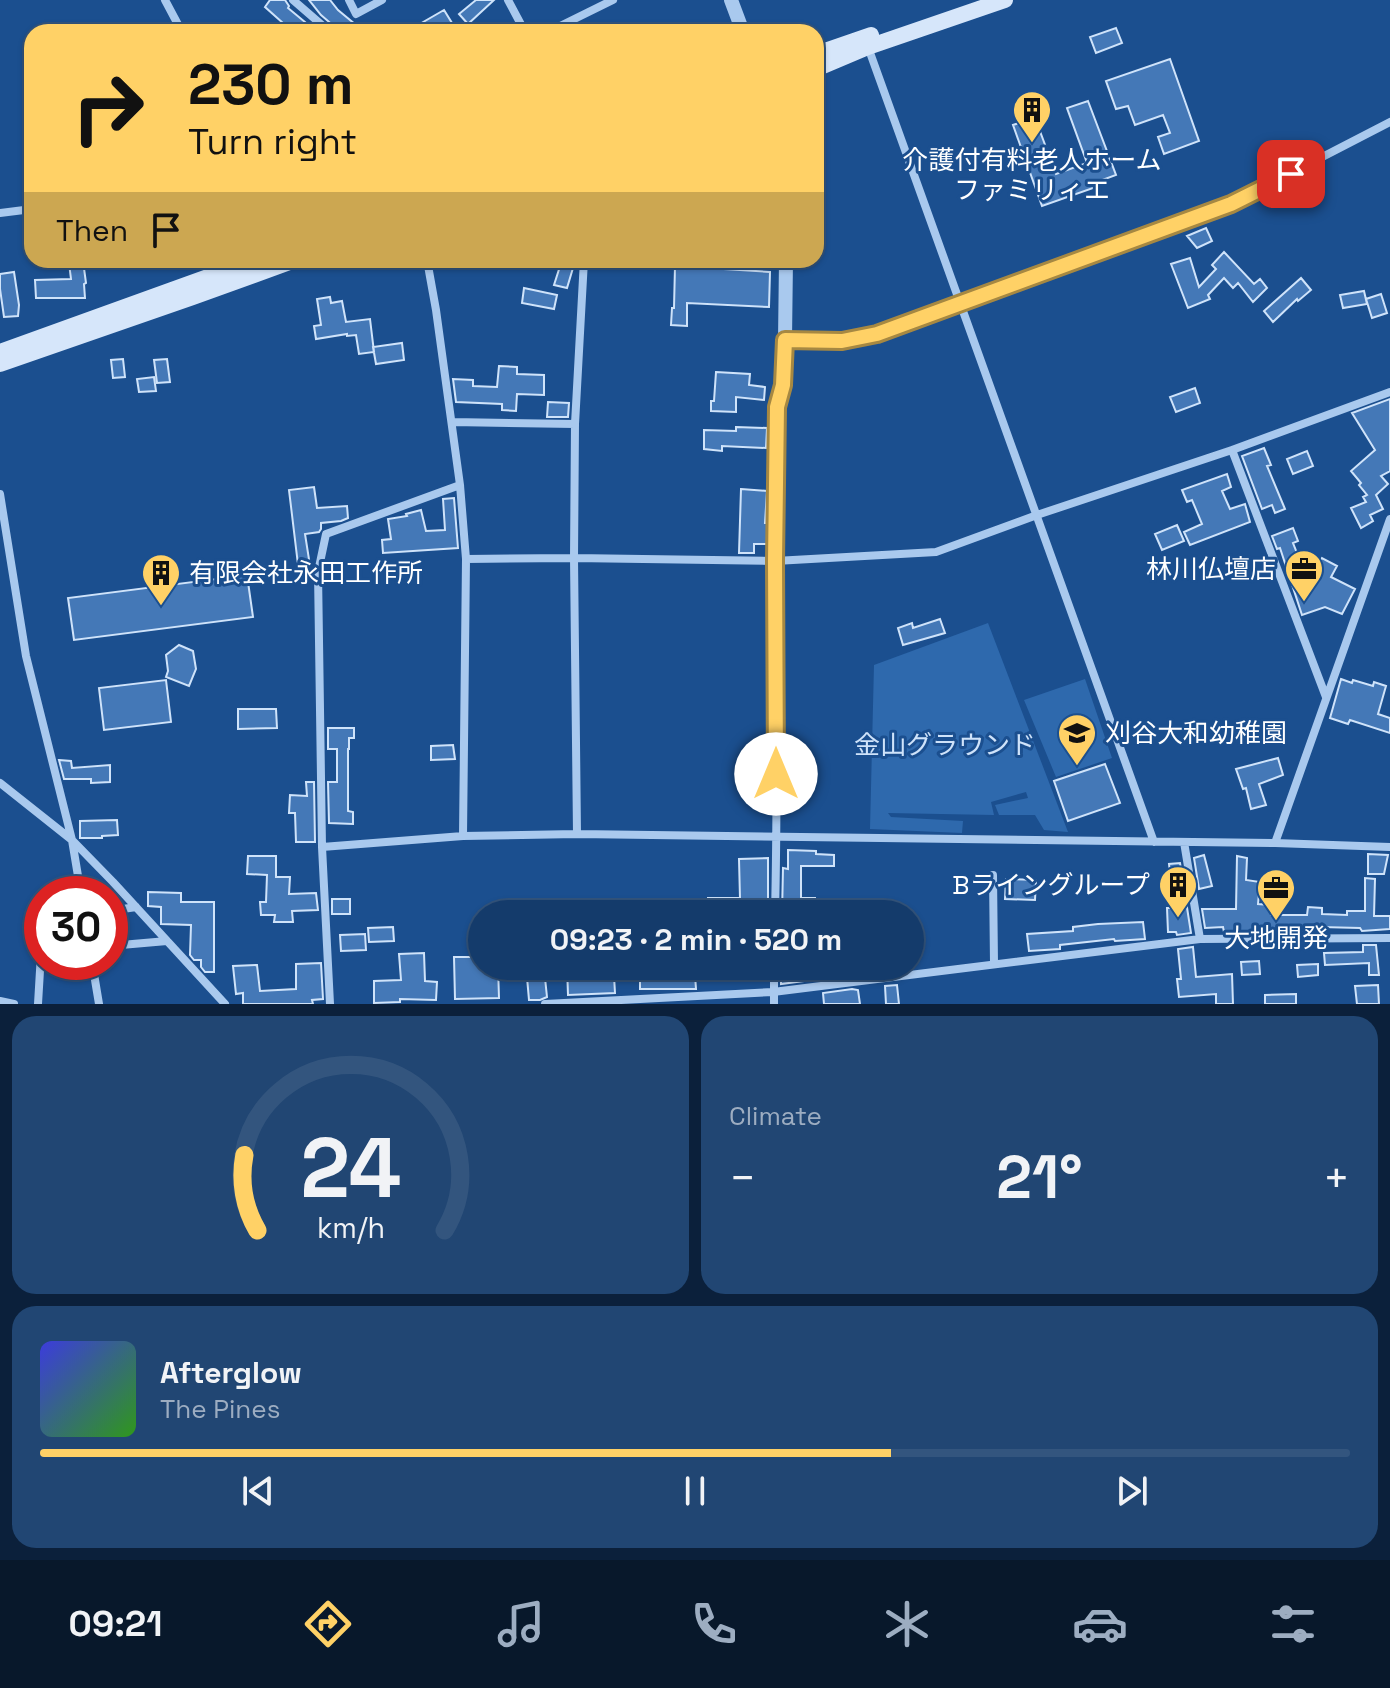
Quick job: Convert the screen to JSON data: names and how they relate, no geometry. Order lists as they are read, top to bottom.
{
  "parks": ["金山グラウンド"],
  "places": {
    "building": ["介護付有料老人ホーム ファミリィエ", "有限会社永田工作所", "Bライングループ"],
    "office": ["林川仏壇店", "大地開発"],
    "school or university": ["刈谷大和幼稚園"]
  },
  "page": {
    "turn": ["230 m", "Turn right"],
    "then": "Then",
    "limit": "30",
    "trip": "09:23 · 2 min · 520 m",
    "tile": "Climate",
    "heat": ["−", "21°", "+"],
    "song": ["Afterglow", "The Pines"],
    "tabs": "09:21",
    "gauge": ["24", "km/h"]
  }
}
